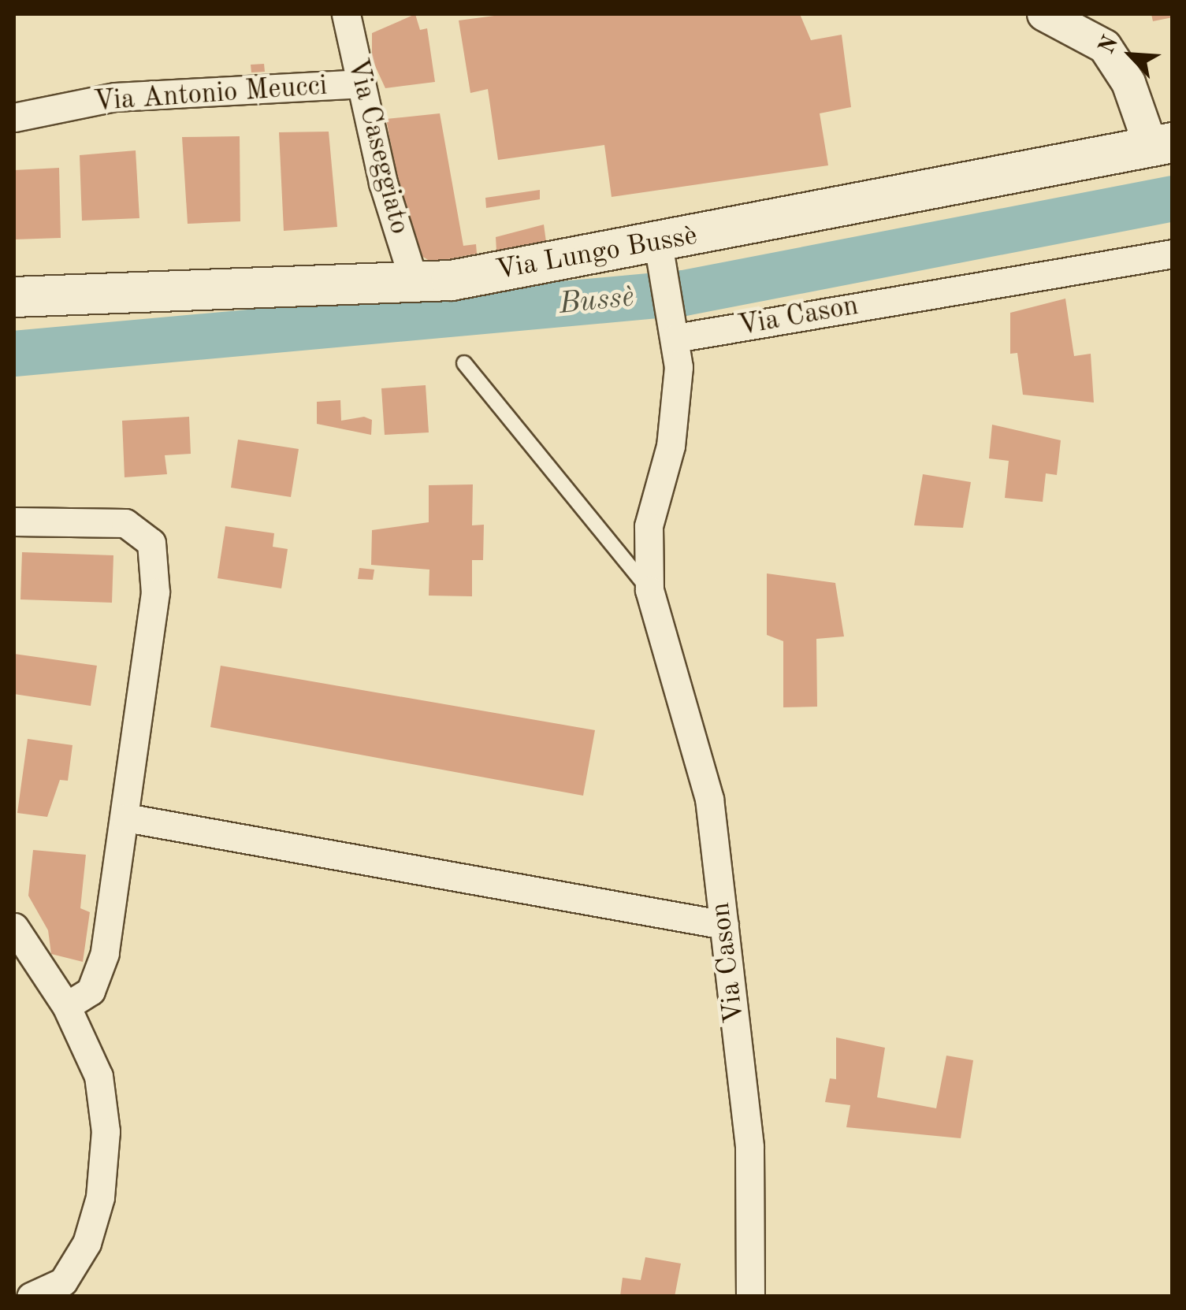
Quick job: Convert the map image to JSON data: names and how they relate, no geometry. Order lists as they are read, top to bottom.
{
  "streets": {
    "main road": ["Via Lungo Bussè"],
    "street": ["Via Antonio Meucci", "Via Caseggiato", "Via Cason"]
  },
  "crossings": [
    ["Via Antonio Meucci", "Via Caseggiato"],
    ["Via Caseggiato", "Via Lungo Bussè"]
  ],
  "water": ["Bussè"],
  "north": "top left"
}
